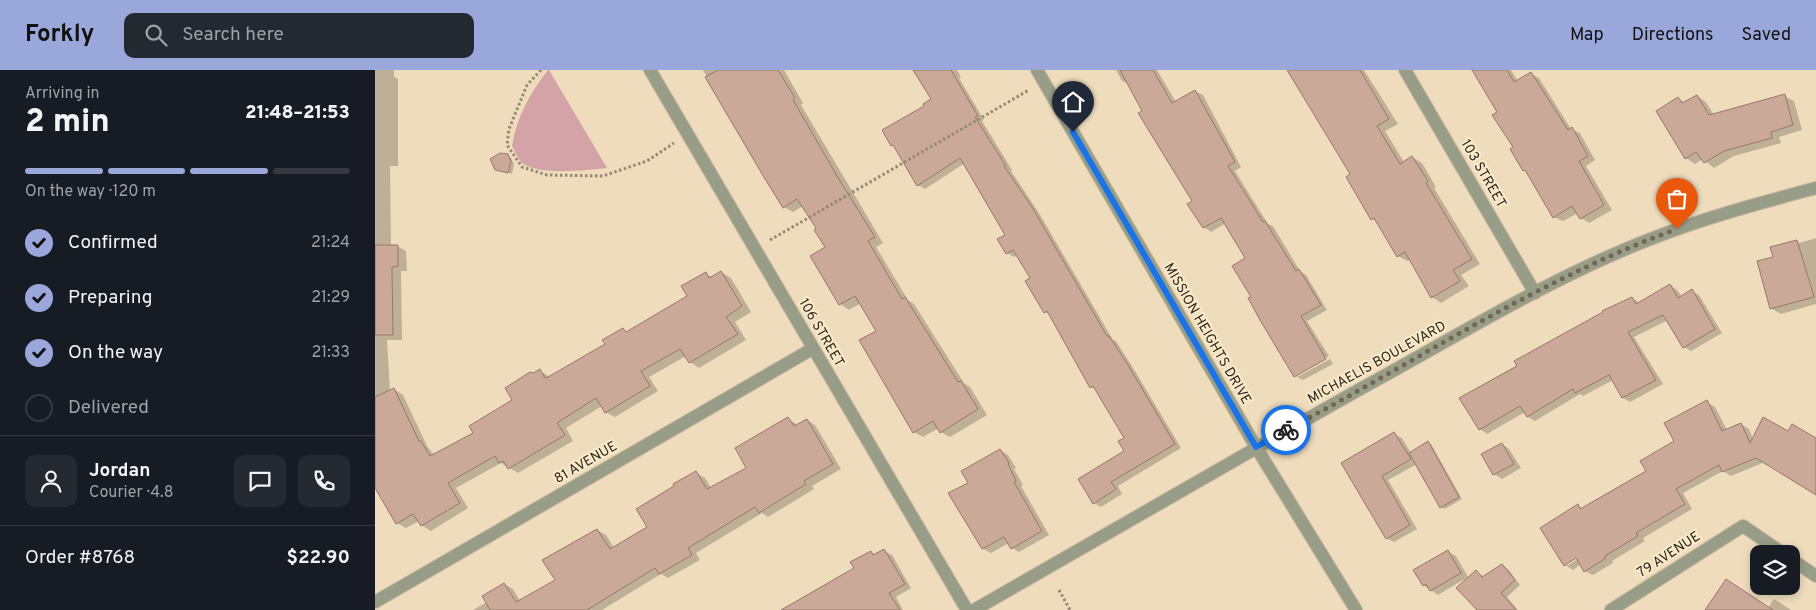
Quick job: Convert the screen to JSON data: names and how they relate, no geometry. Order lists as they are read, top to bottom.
{
  "streets": {
    "street": [
      "103 STREET",
      "106 STREET",
      "MISSION HEIGHTS DRIVE",
      "MICHAELIS BOULEVARD",
      "81 AVENUE",
      "79 AVENUE"
    ]
  },
  "crossings": [
    ["103 STREET", "MICHAELIS BOULEVARD"],
    ["106 STREET", "81 AVENUE"],
    ["MISSION HEIGHTS DRIVE", "MICHAELIS BOULEVARD"]
  ],
  "page": {
    "header": "Forkly",
    "search": "Search here",
    "nav": ["Map", "Directions", "Saved"],
    "heading": ["2 min", "Arriving in", "21:48–21:53"],
    "panel": [
      "Jordan",
      "Courier · 4.8",
      "Order #8768",
      "$22.90"
    ],
    "bar": "On the way · 120 m",
    "list": [
      ["Confirmed", "21:24"],
      ["Preparing", "21:29"],
      ["On the way", "21:33"],
      "Delivered"
    ]
  }
}
